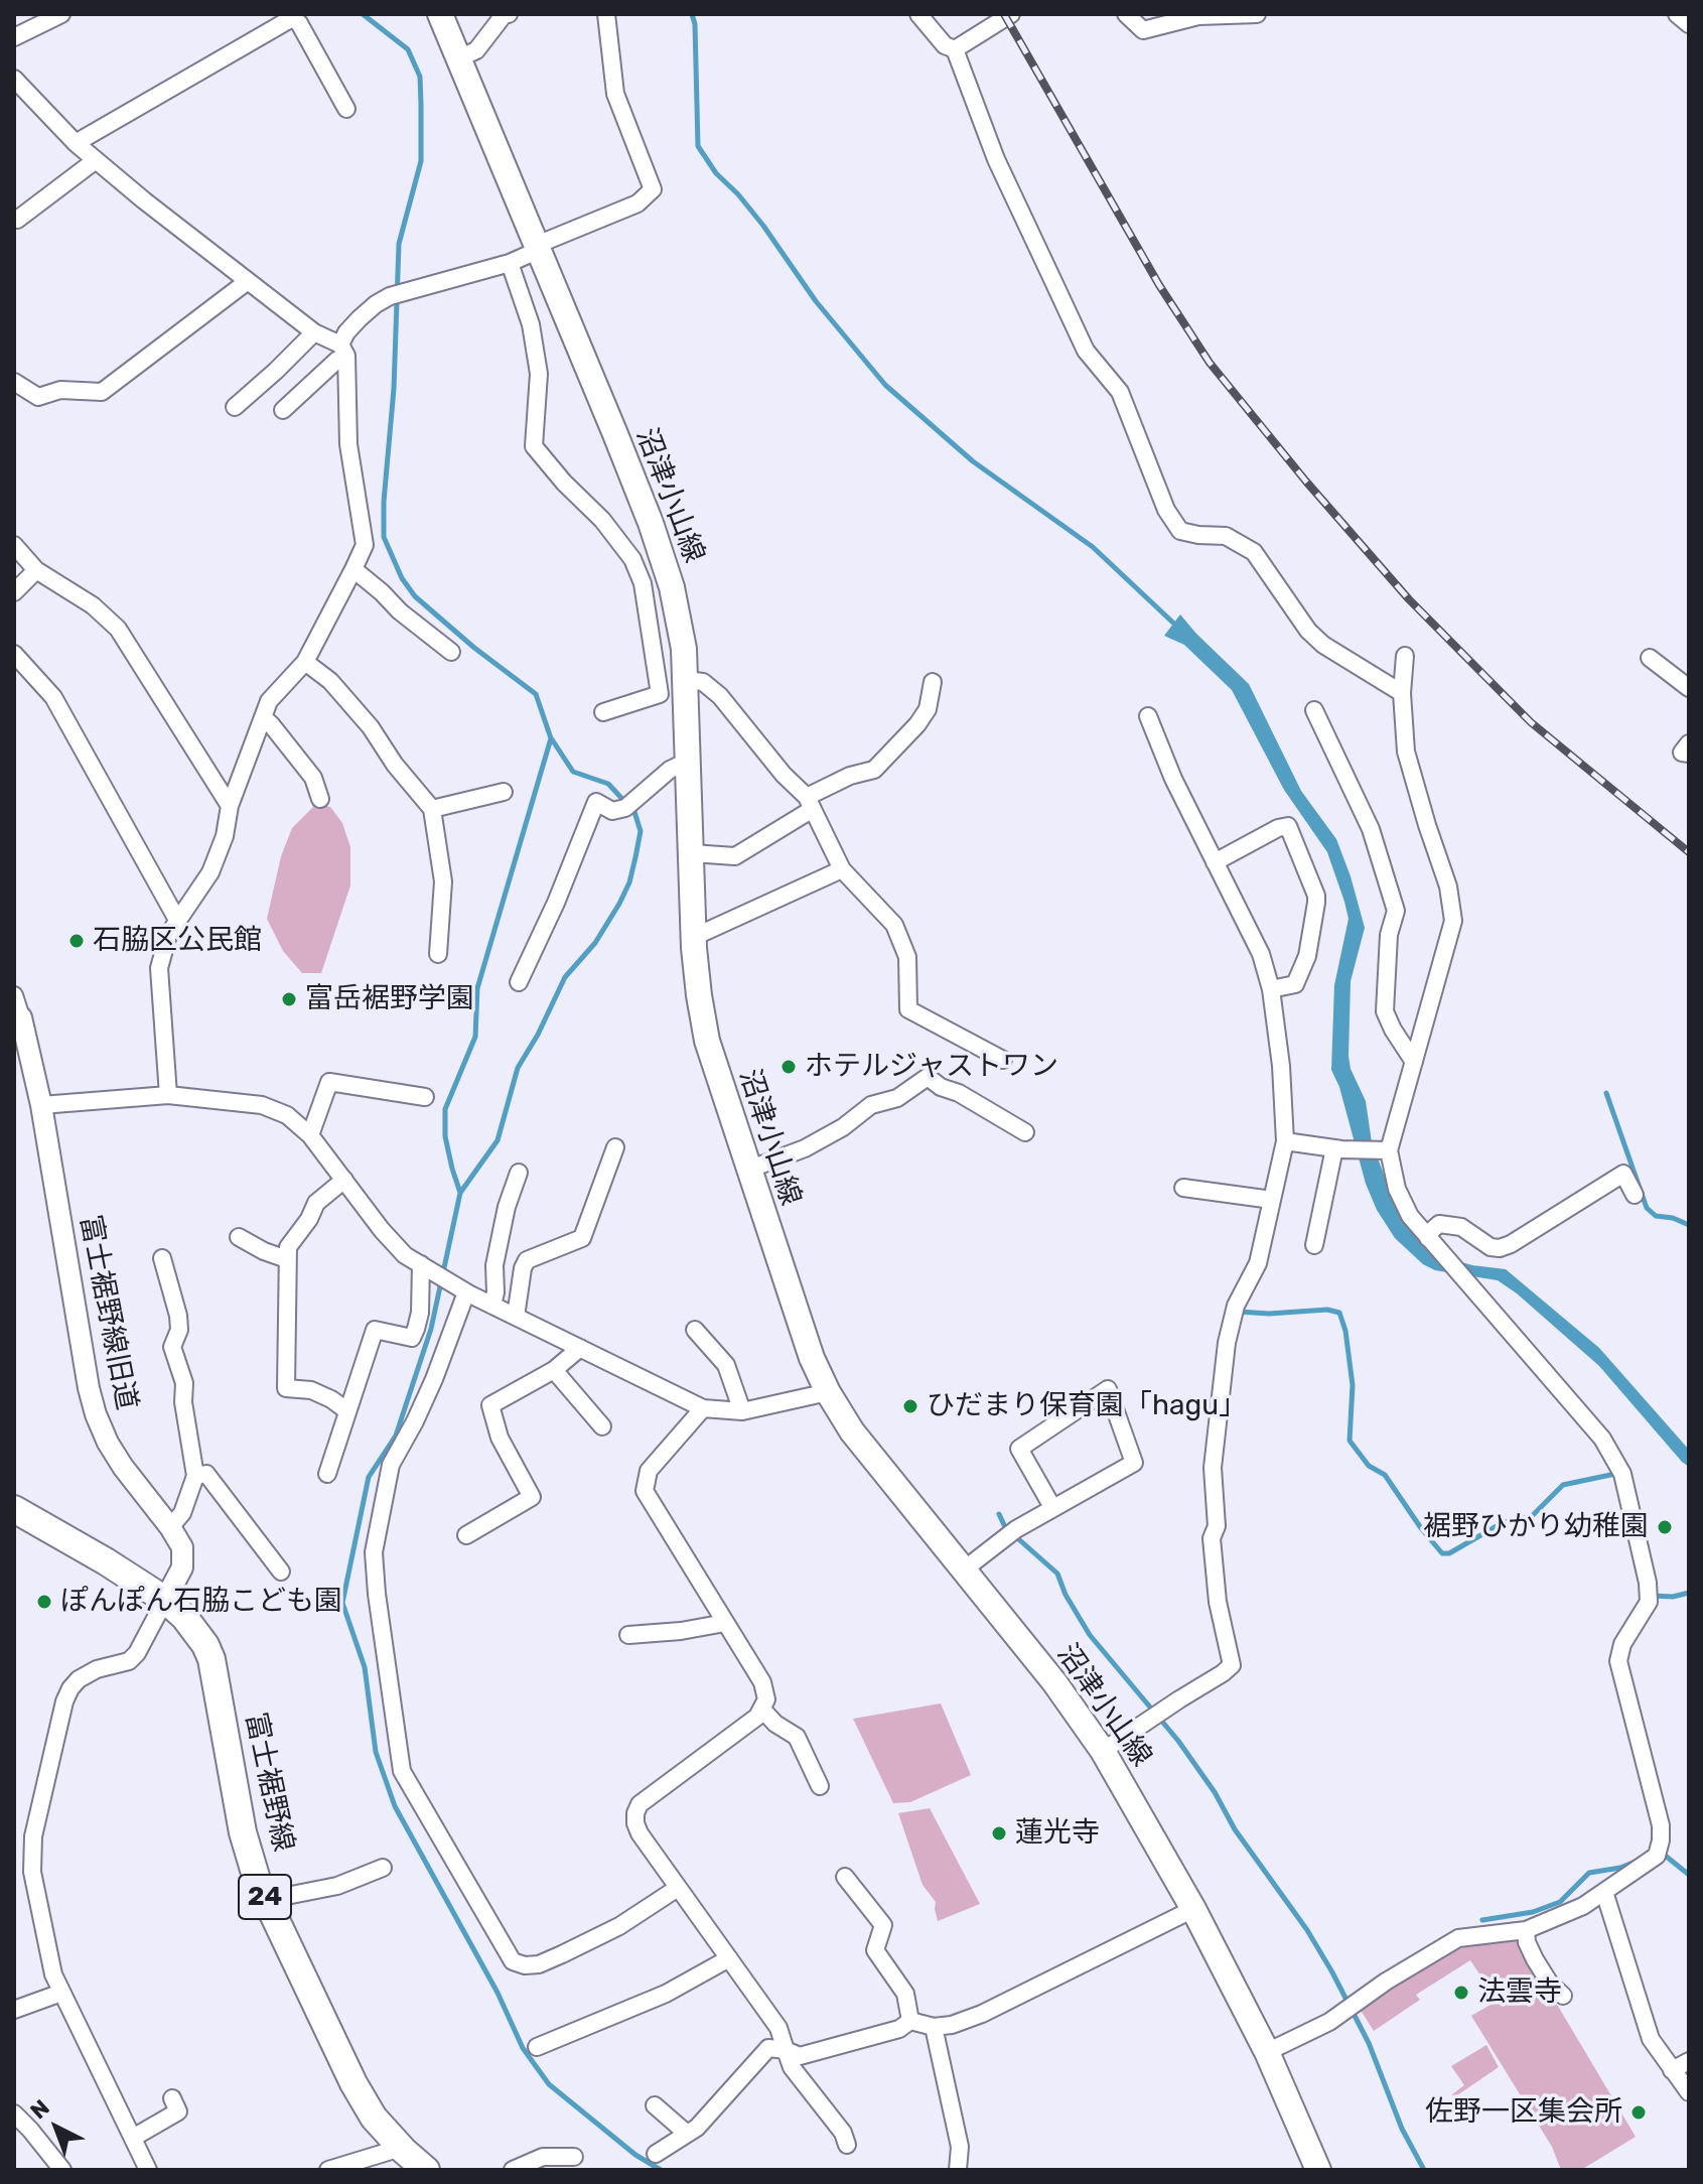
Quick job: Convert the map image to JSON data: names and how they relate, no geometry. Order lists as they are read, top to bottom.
{
  "streets": {
    "main road": ["沼津小山線", "富士裾野線", "24"],
    "street": ["富士裾野線旧道"]
  },
  "crossings": [
    ["富士裾野線旧道", "富士裾野線"]
  ],
  "places": [
    "石脇区公民館",
    "富岳裾野学園",
    "ホテルジャストワン",
    "ひだまり保育園「hagu」",
    "裾野ひかり幼稚園",
    "ぽんぽん石脇こども園",
    "蓮光寺",
    "法雲寺",
    "佐野一区集会所"
  ],
  "north": "top left"
}
